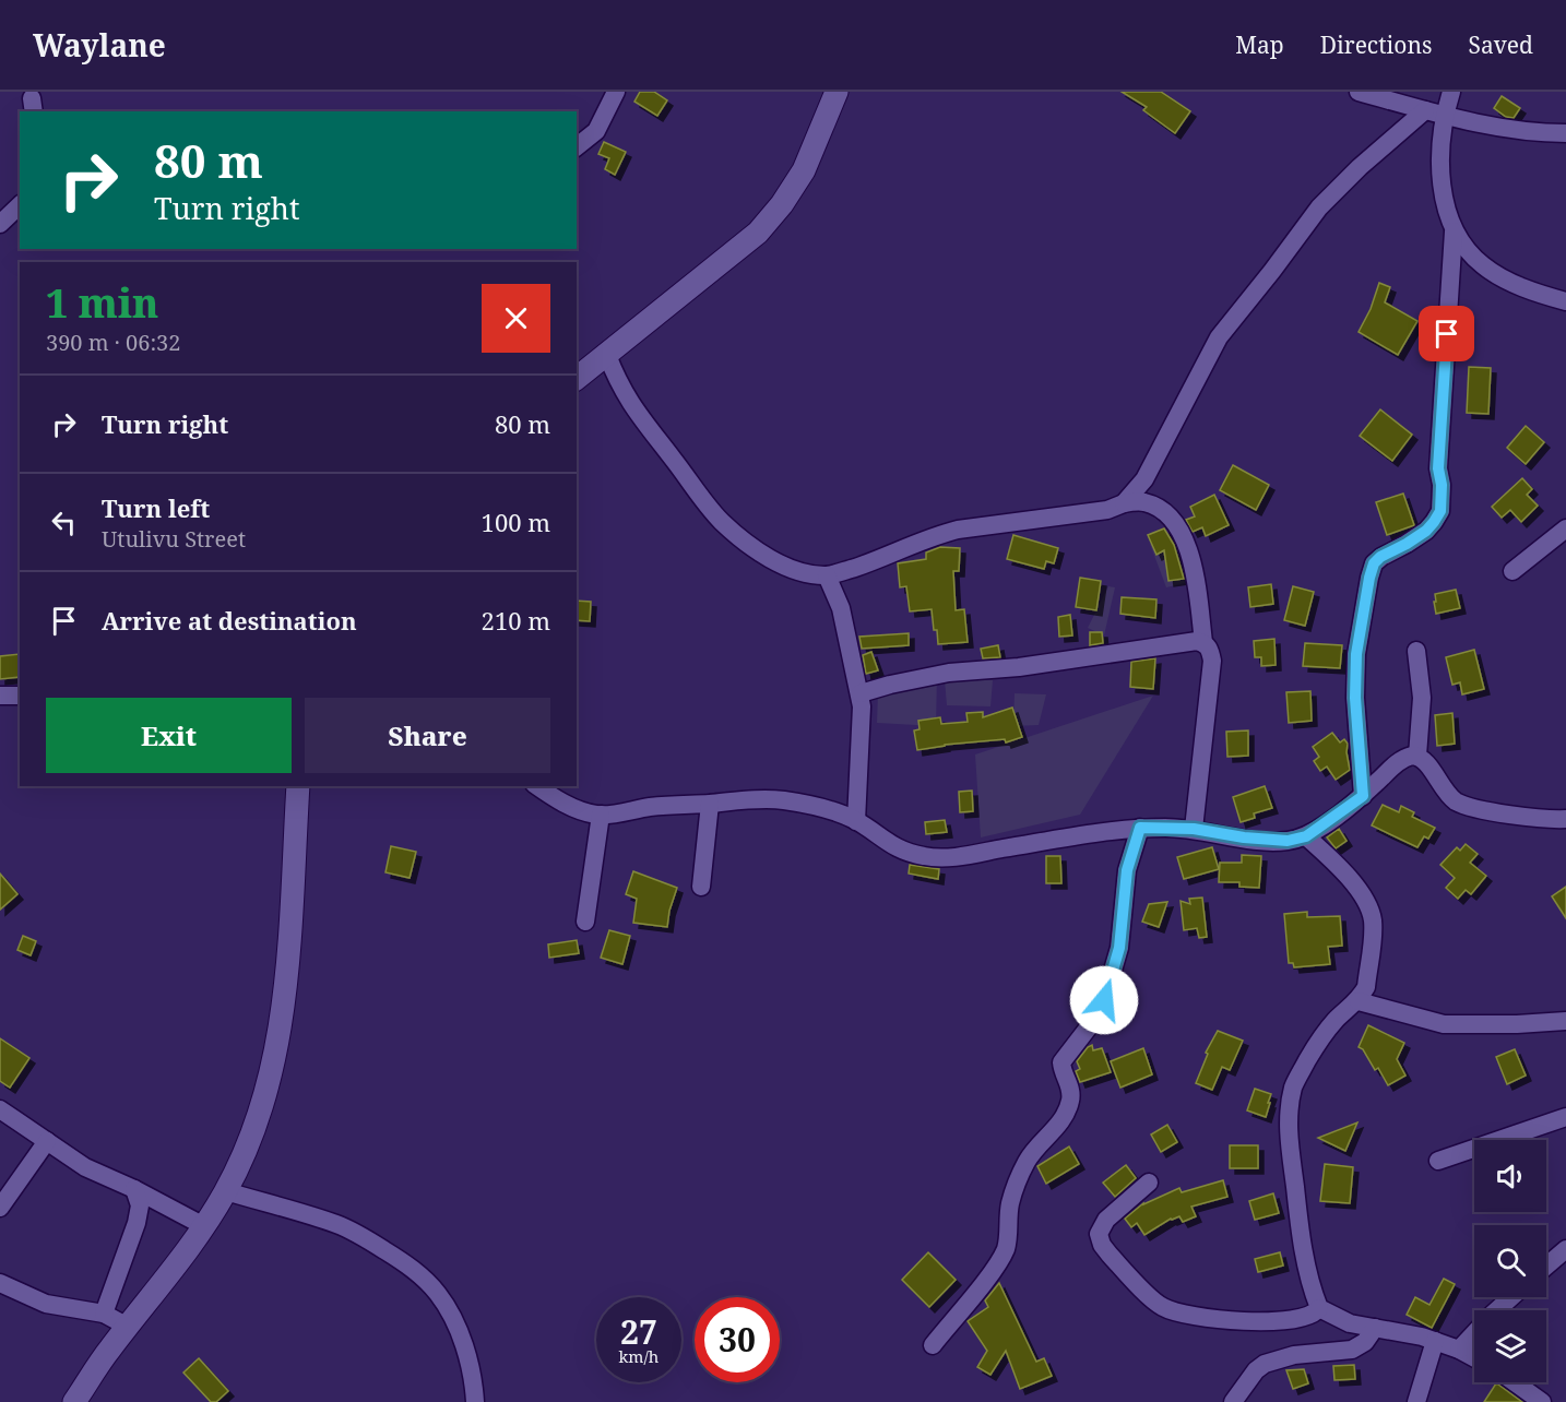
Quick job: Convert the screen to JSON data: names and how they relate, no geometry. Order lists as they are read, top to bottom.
{
  "page": {
    "header": "Waylane",
    "nav": ["Map", "Directions", "Saved"],
    "turn": ["80 m", "Turn right"],
    "heading": ["1 min", "390 m · 06:32"],
    "list": [
      {
        "name": "Turn right",
        "value": "80 m"
      },
      {
        "name": "Turn left",
        "note": "Utulivu Street",
        "value": "100 m"
      },
      {
        "name": "Arrive at destination",
        "value": "210 m"
      }
    ],
    "buttons": ["Exit", "Share"],
    "speed": "27 km/h",
    "limit": "30"
  }
}
